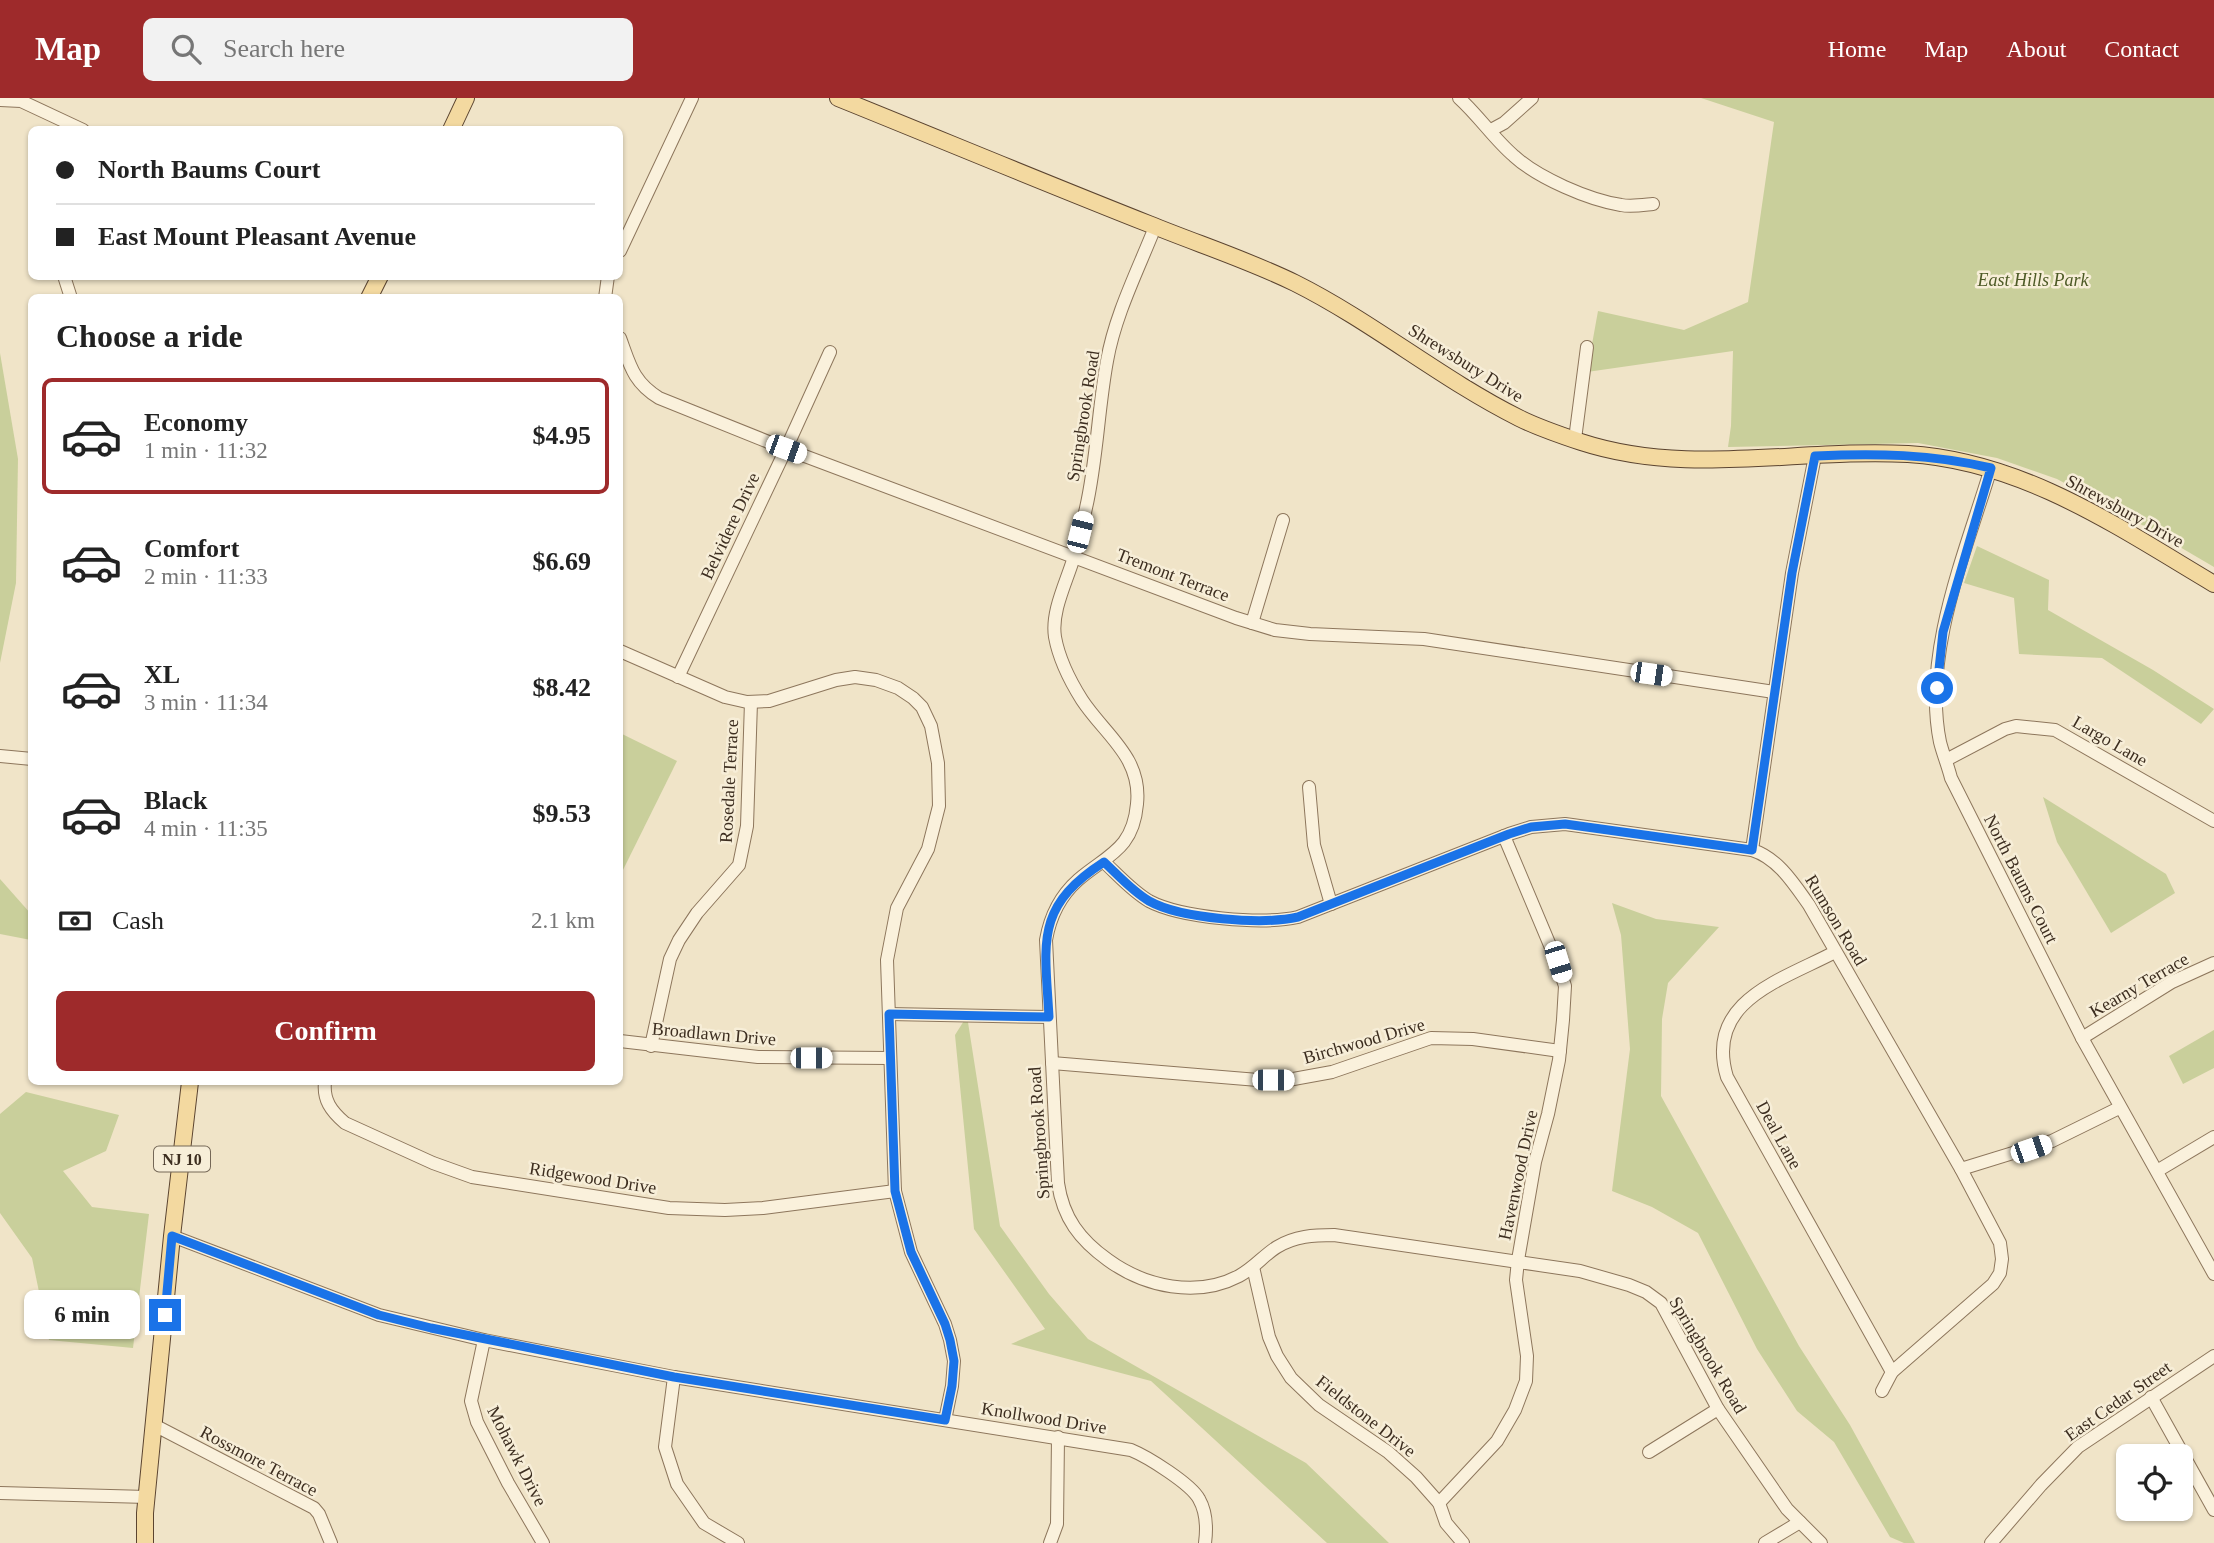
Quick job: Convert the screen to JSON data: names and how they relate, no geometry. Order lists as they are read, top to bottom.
{
  "streets": {
    "main road": ["Shrewsbury Drive", "NJ 10"],
    "street": [
      "Springbrook Road",
      "Belvidere Drive",
      "Tremont Terrace",
      "Largo Lane",
      "Rosedale Terrace",
      "North Baums Court",
      "Rumson Road",
      "Kearny Terrace",
      "Broadlawn Drive",
      "Birchwood Drive",
      "Deal Lane",
      "Havenwood Drive",
      "Ridgewood Drive",
      "East Cedar Street",
      "Fieldstone Drive",
      "Knollwood Drive",
      "Mohawk Drive",
      "Rossmore Terrace"
    ]
  },
  "crossings": [
    ["Shrewsbury Drive", "Springbrook Road"],
    ["Shrewsbury Drive", "North Baums Court"],
    ["Springbrook Road", "Tremont Terrace"],
    ["Springbrook Road", "Rumson Road"],
    ["Springbrook Road", "Birchwood Drive"],
    ["Springbrook Road", "Havenwood Drive"],
    ["Springbrook Road", "Fieldstone Drive"],
    ["Belvidere Drive", "Tremont Terrace"],
    ["Largo Lane", "North Baums Court"],
    ["Rosedale Terrace", "Broadlawn Drive"],
    ["North Baums Court", "Kearny Terrace"],
    ["Rumson Road", "Deal Lane"],
    ["Rumson Road", "Havenwood Drive"],
    ["Birchwood Drive", "Havenwood Drive"],
    ["NJ 10", "Knollwood Drive"],
    ["NJ 10", "Rossmore Terrace"],
    ["Havenwood Drive", "Fieldstone Drive"],
    ["Knollwood Drive", "Mohawk Drive"]
  ],
  "parks": ["East Hills Park"],
  "page": {
    "header": "Map",
    "search": "Search here",
    "nav": [
      "Home",
      "Map",
      "About",
      "Contact"
    ],
    "banner": ["North Baums Court", "East Mount Pleasant Avenue"],
    "heading": "Choose a ride",
    "list": [
      {
        "name": "Economy",
        "note": "1 min · 11:32",
        "value": "$4.95"
      },
      {
        "name": "Comfort",
        "note": "2 min · 11:33",
        "value": "$6.69"
      },
      {
        "name": "XL",
        "note": "3 min · 11:34",
        "value": "$8.42"
      },
      {
        "name": "Black",
        "note": "4 min · 11:35",
        "value": "$9.53"
      }
    ],
    "pay": ["Cash", "2.1 km"],
    "buttons": "Confirm",
    "bubble": "6 min"
  }
}
